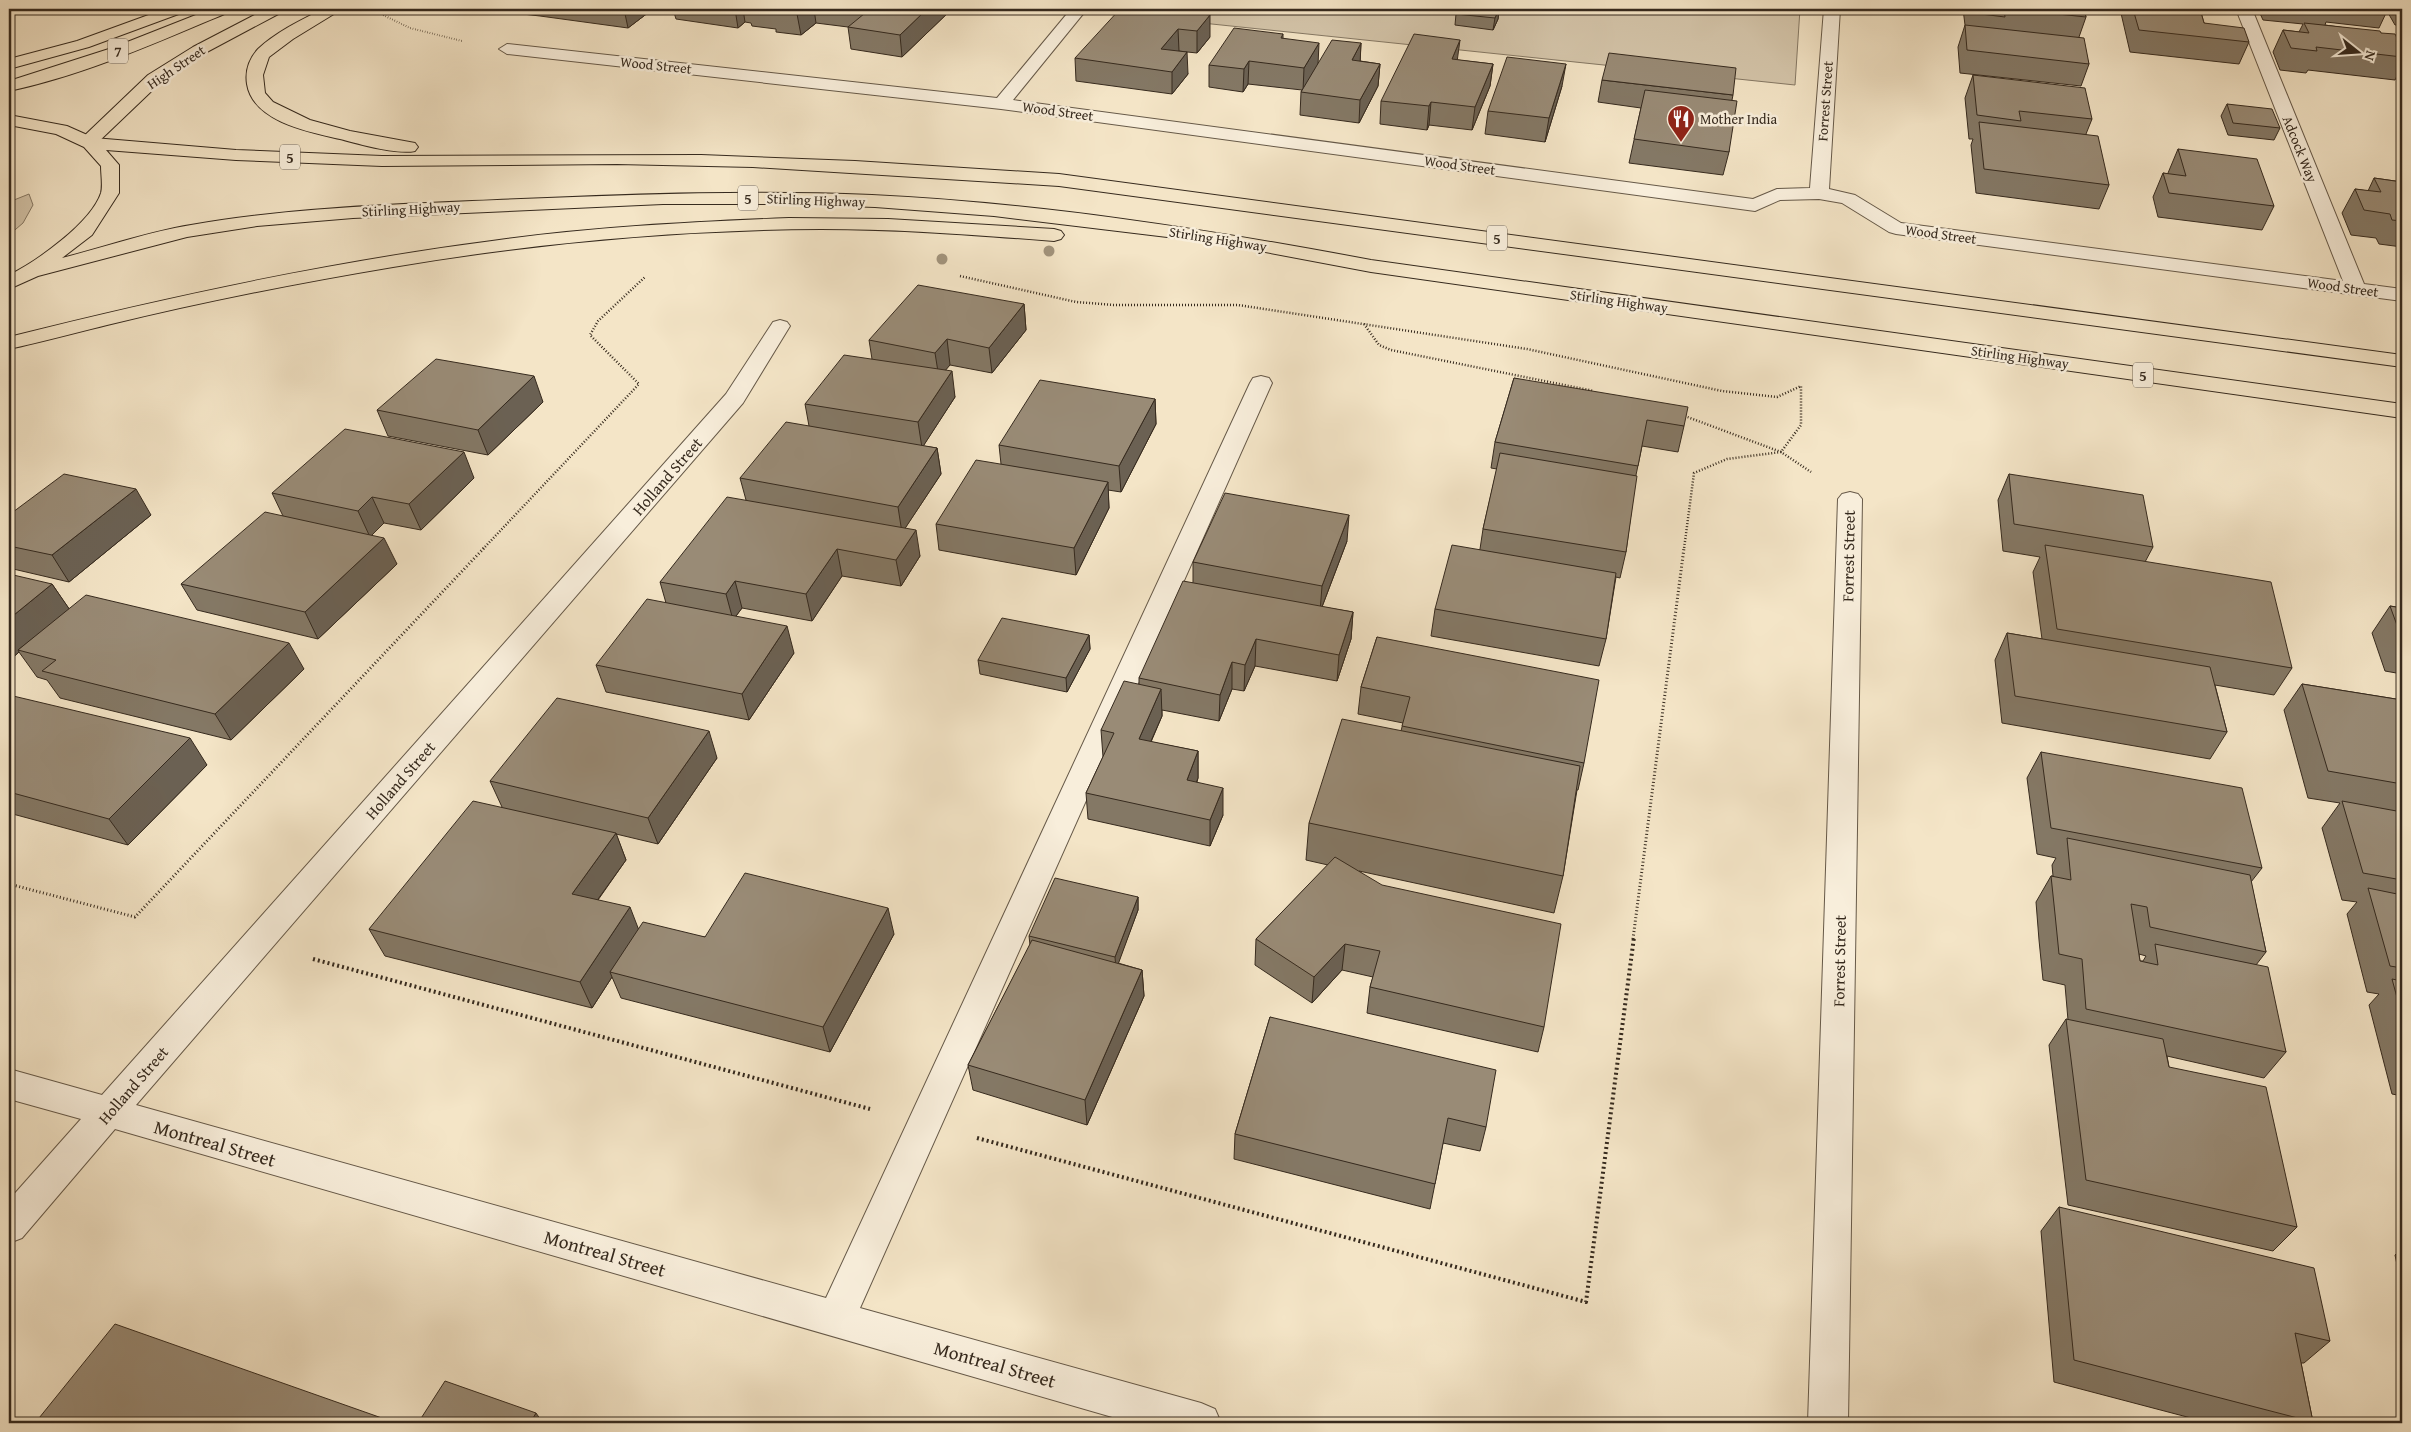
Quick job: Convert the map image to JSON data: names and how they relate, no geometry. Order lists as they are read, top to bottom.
{
  "streets": {
    "main road": [
      "7",
      "High Street",
      "5",
      "Stirling Highway"
    ],
    "street": [
      "Wood Street",
      "Forrest Street",
      "Adcock Way",
      "Holland Street",
      "Montreal Street"
    ]
  },
  "crossings": [
    ["Wood Street", "Forrest Street"],
    ["Wood Street", "Adcock Way"],
    ["High Street", "5"],
    ["Holland Street", "Montreal Street"]
  ],
  "places": {
    "restaurant": ["Mother India"]
  },
  "north": "right"
}
